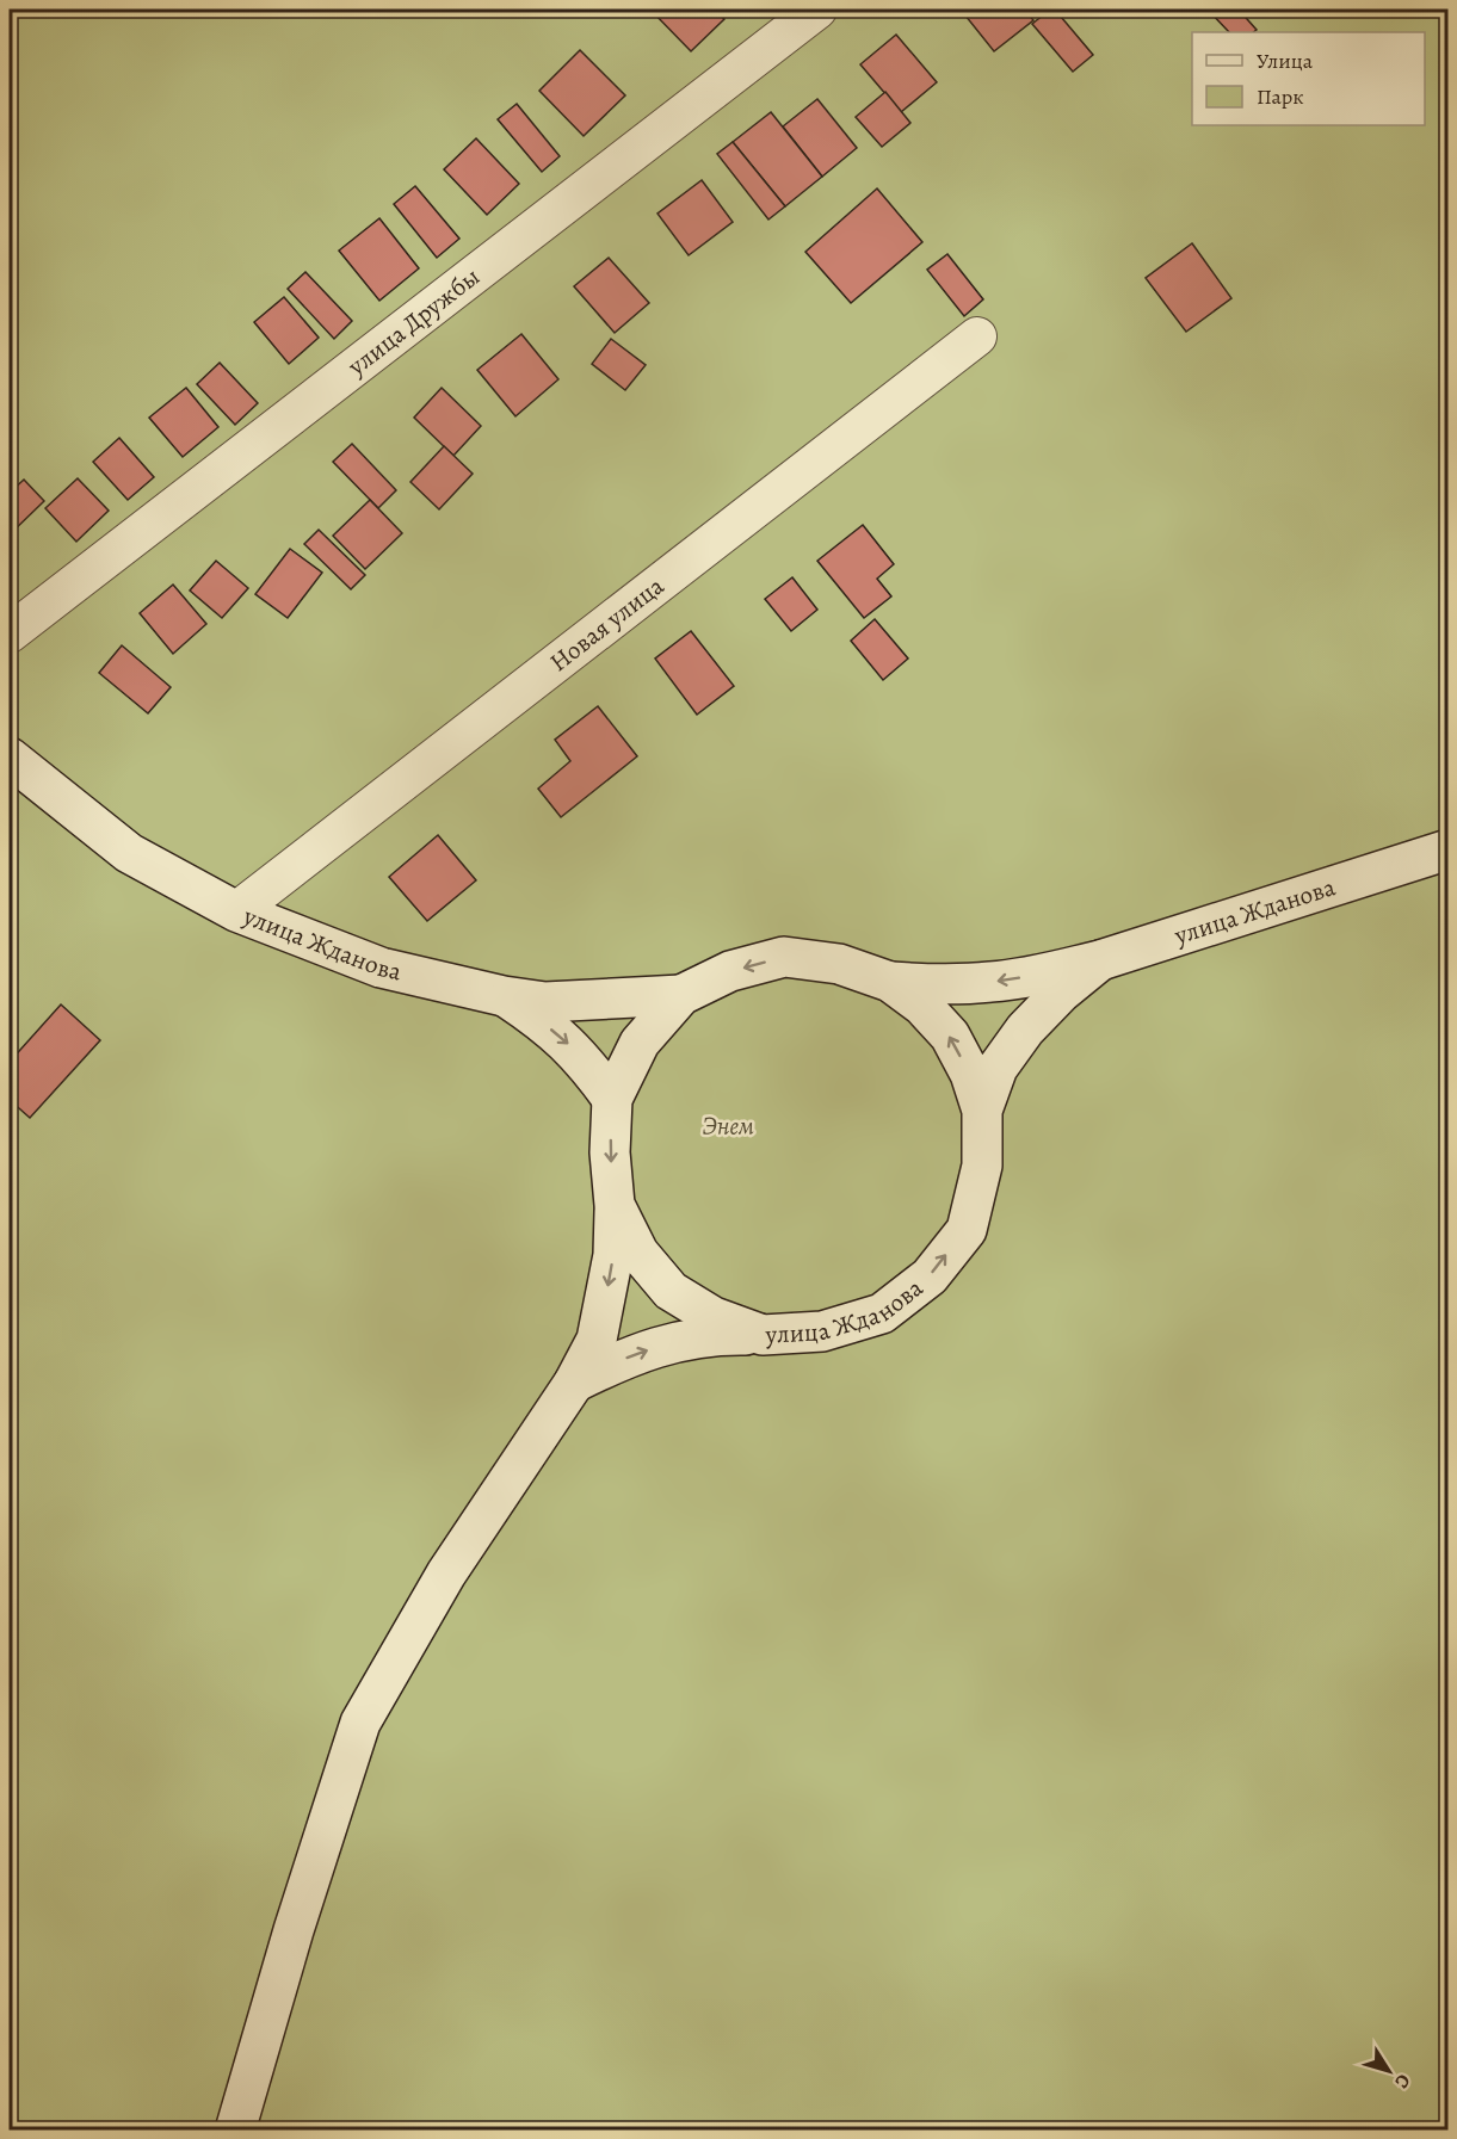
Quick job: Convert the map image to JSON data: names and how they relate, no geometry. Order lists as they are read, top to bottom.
{
  "streets": {
    "street": ["улица Дружбы", "Новая улица", "улица Жданова"]
  },
  "crossings": [
    ["Новая улица", "улица Жданова"]
  ],
  "parks": ["Энем"],
  "legend": ["Улица", "Парк"],
  "north": "bottom right"
}
